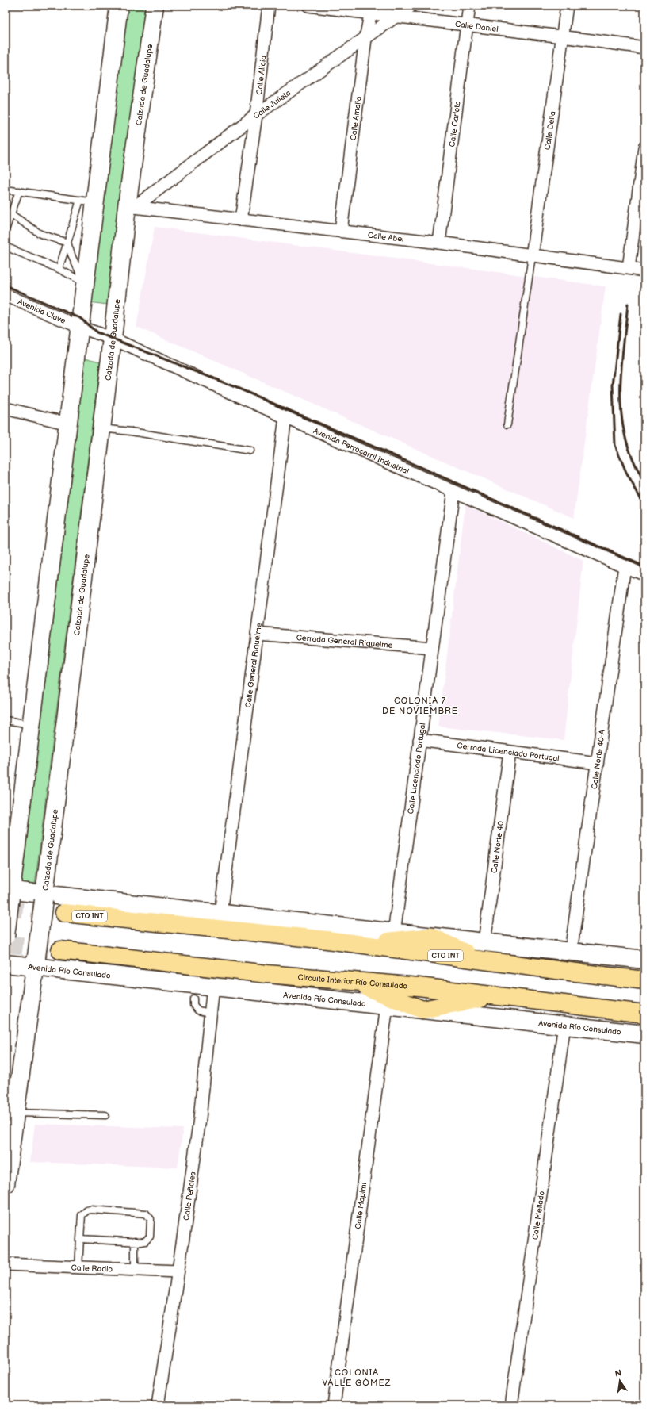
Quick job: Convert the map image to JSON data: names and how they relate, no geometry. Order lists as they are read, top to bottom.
{
  "streets": {
    "highway": ["CTO INT", "Circuito Interior Río Consulado"],
    "main road": ["Calzada de Guadalupe", "Avenida Río Consulado"],
    "street": [
      "Calle Daniel",
      "Calle Alicia",
      "Calle Julieta",
      "Calle Amalia",
      "Calle Carlota",
      "Calle Delia",
      "Calle Abel",
      "Avenida Clave",
      "Avenida Ferrocarril Industrial",
      "Cerrada General Riquelme",
      "Calle General Riquelme",
      "Cerrada Licenciado Portugal",
      "Calle Norte 40-A",
      "Calle Licenciado Portugal",
      "Calle Norte 40",
      "Calle Peñoles",
      "Calle Mapimi",
      "Calle Mellado",
      "Calle Radio"
    ]
  },
  "crossings": [
    ["Calle Daniel", "Calle Julieta"],
    ["Calle Daniel", "Calle Amalia"],
    ["Calle Daniel", "Calle Carlota"],
    ["Calle Daniel", "Calle Delia"],
    ["Calle Alicia", "Calle Julieta"],
    ["Calle Alicia", "Calle Abel"],
    ["Calzada de Guadalupe", "Calle Julieta"],
    ["Calzada de Guadalupe", "Calle Abel"],
    ["Calzada de Guadalupe", "Avenida Ferrocarril Industrial"],
    ["Calzada de Guadalupe", "CTO INT"],
    ["Calzada de Guadalupe", "Avenida Río Consulado"],
    ["Calle Julieta", "Calle Amalia"],
    ["Calle Julieta", "Calle Abel"],
    ["Calle Amalia", "Calle Abel"],
    ["Calle Carlota", "Calle Abel"],
    ["Calle Delia", "Calle Abel"],
    ["Avenida Clave", "Avenida Ferrocarril Industrial"],
    ["Avenida Ferrocarril Industrial", "Calle General Riquelme"],
    ["Avenida Ferrocarril Industrial", "Calle Norte 40-A"],
    ["Avenida Ferrocarril Industrial", "Calle Licenciado Portugal"],
    ["Cerrada General Riquelme", "Calle General Riquelme"],
    ["Cerrada General Riquelme", "Calle Licenciado Portugal"],
    ["Calle General Riquelme", "CTO INT"],
    ["Cerrada Licenciado Portugal", "Calle Norte 40-A"],
    ["Cerrada Licenciado Portugal", "Calle Licenciado Portugal"],
    ["Cerrada Licenciado Portugal", "Calle Norte 40"],
    ["Calle Norte 40-A", "CTO INT"],
    ["Calle Licenciado Portugal", "CTO INT"],
    ["Calle Norte 40", "CTO INT"],
    ["Avenida Río Consulado", "Calle Peñoles"],
    ["Avenida Río Consulado", "Calle Mapimi"],
    ["Avenida Río Consulado", "Calle Mellado"],
    ["Calle Peñoles", "Calle Radio"]
  ],
  "districts": ["COLONIA 7 DE NOVIEMBRE", "COLONIA VALLE GÓMEZ"],
  "north": "top"
}
